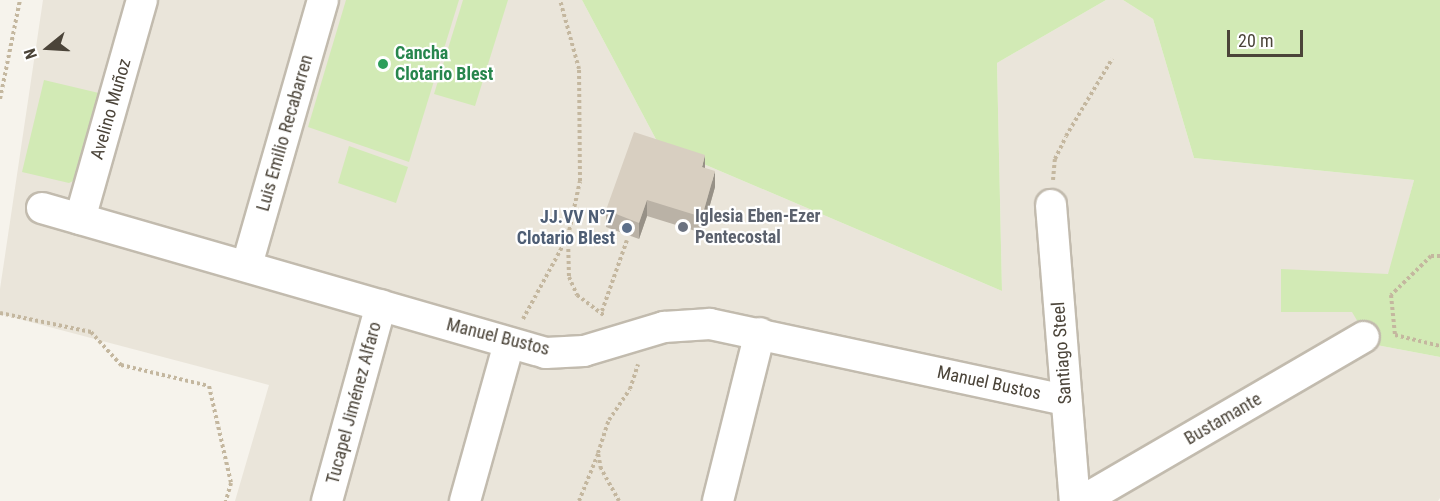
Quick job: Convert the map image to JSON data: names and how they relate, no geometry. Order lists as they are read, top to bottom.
{
  "streets": {
    "street": [
      "Avelino Muñoz",
      "Luis Emilio Recabarren",
      "Manuel Bustos",
      "Santiago Steel",
      "Tucapel Jiménez Alfaro",
      "Bustamante"
    ]
  },
  "crossings": [
    ["Avelino Muñoz", "Manuel Bustos"],
    ["Luis Emilio Recabarren", "Manuel Bustos"],
    ["Manuel Bustos", "Santiago Steel"],
    ["Manuel Bustos", "Tucapel Jiménez Alfaro"]
  ],
  "places": ["Cancha Clotario Blest", "Iglesia Eben-Ezer Pentecostal", "JJ.VV N°7 Clotario Blest"],
  "scale_bar": "20 m",
  "north": "left"
}
